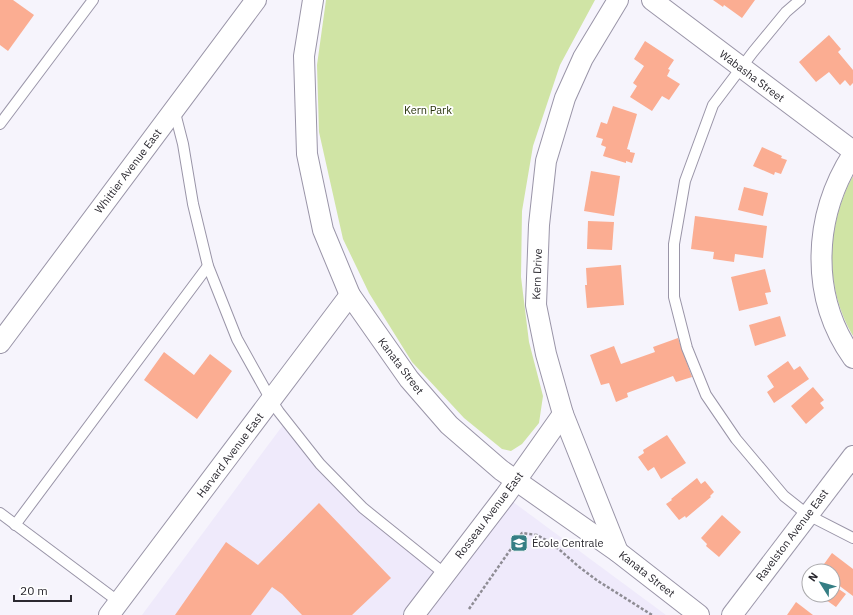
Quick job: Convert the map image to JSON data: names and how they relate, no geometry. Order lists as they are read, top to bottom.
{
  "streets": {
    "street": [
      "Wabasha Street",
      "Whittier Avenue East",
      "Kern Drive",
      "Kanata Street",
      "Harvard Avenue East",
      "Rosseau Avenue East",
      "Ravelston Avenue East"
    ]
  },
  "crossings": [
    ["Kern Drive", "Kanata Street"],
    ["Kern Drive", "Rosseau Avenue East"],
    ["Kanata Street", "Harvard Avenue East"],
    ["Kanata Street", "Rosseau Avenue East"]
  ],
  "parks": ["Kern Park"],
  "places": {
    "school or university": ["École Centrale"]
  },
  "scale_bar": "20 m",
  "north": "top left"
}
